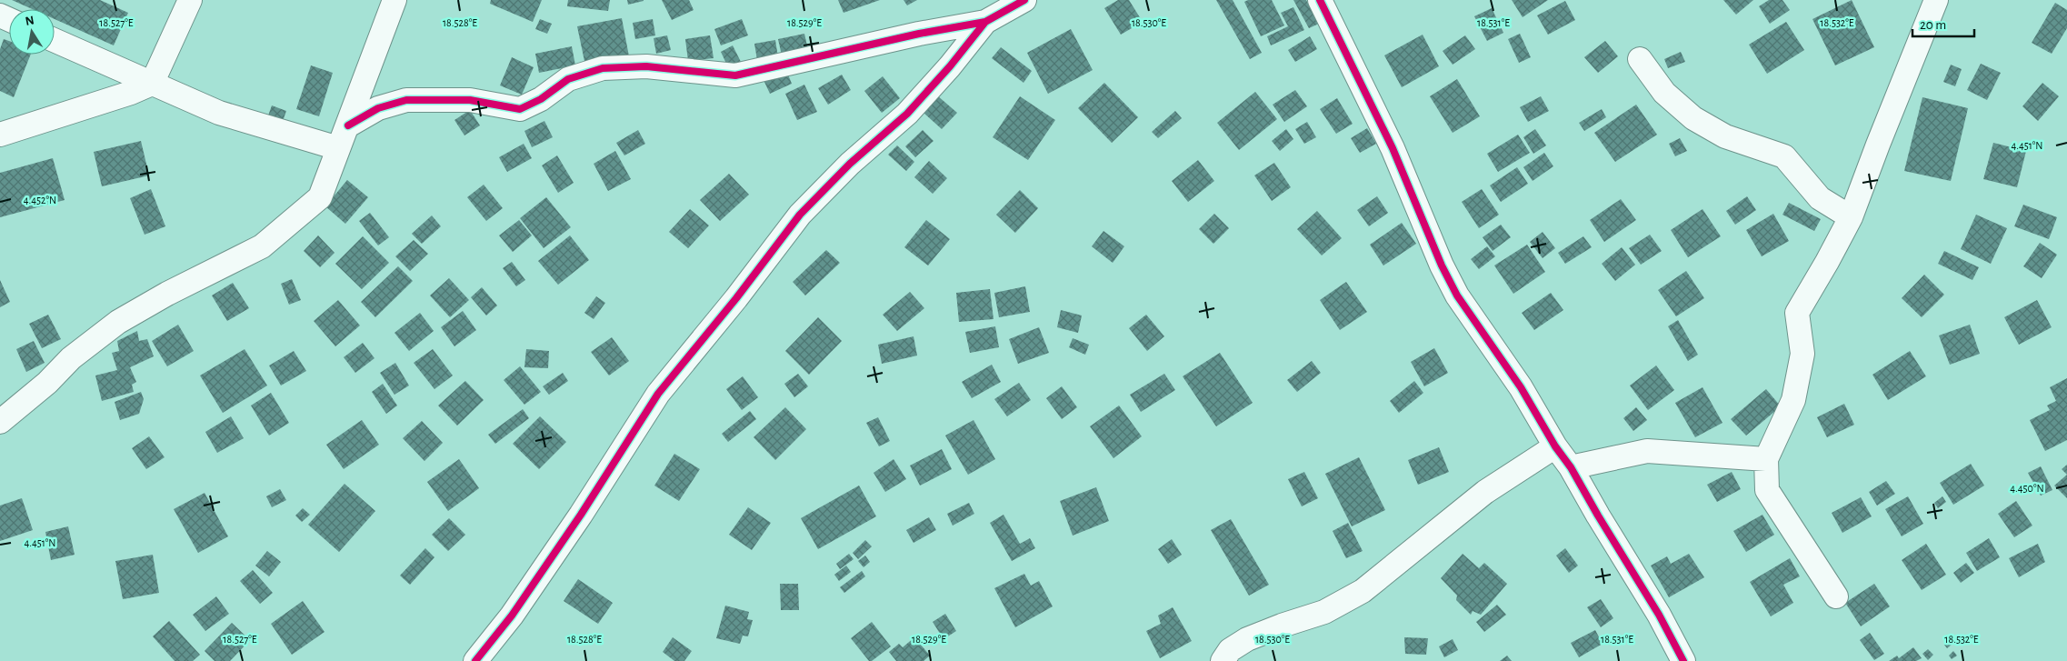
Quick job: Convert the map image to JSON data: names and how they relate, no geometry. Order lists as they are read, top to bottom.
{
  "scale_bar": "20 m",
  "north": "top",
  "coordinates": [
    "18.527°E",
    "18.528°E",
    "18.529°E",
    "18.530°E",
    "18.531°E",
    "18.532°E",
    "4.451°N",
    "4.452°N",
    "4.450°N"
  ]
}
